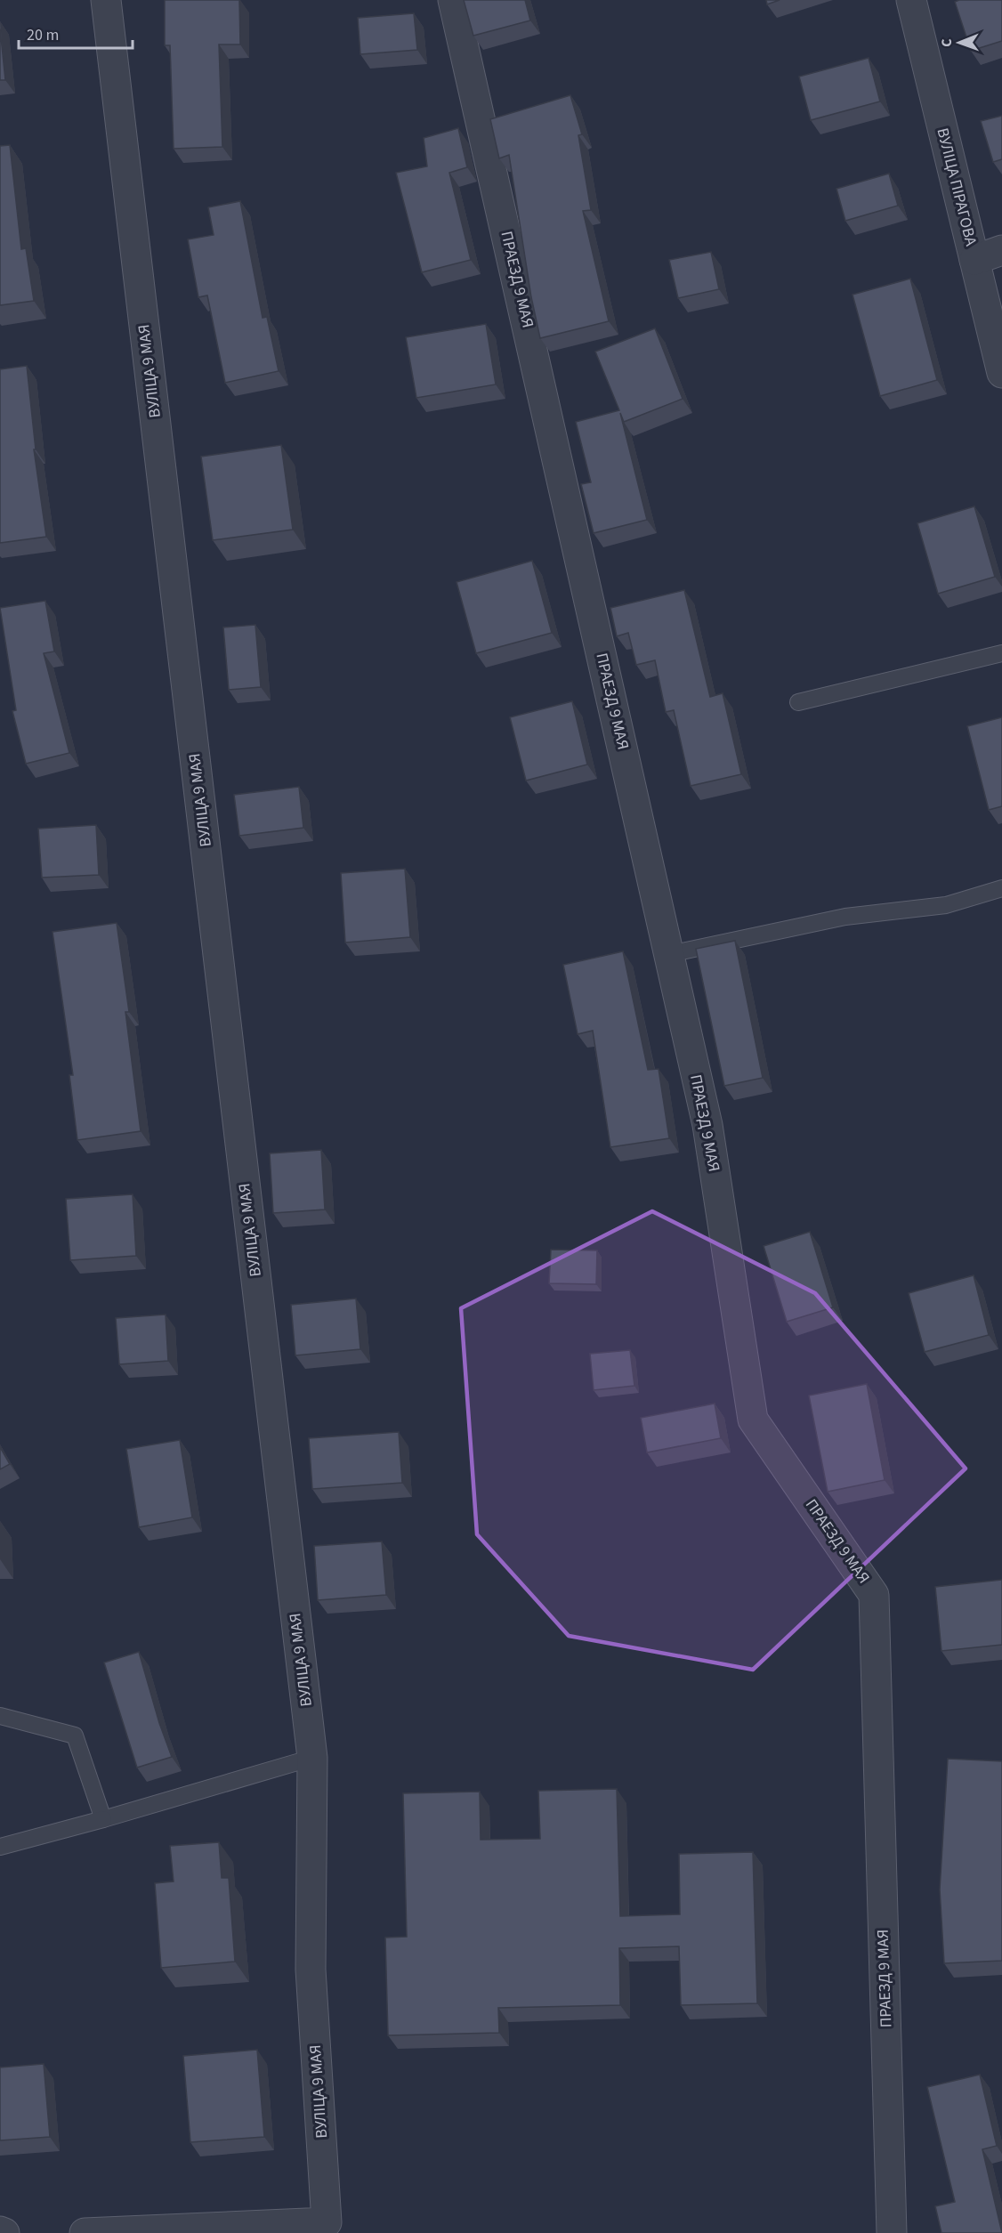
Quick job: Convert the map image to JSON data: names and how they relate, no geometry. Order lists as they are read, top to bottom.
{
  "streets": {
    "street": ["ВУЛІЦА ПІРАГОВА", "ПРАЕЗД 9 МАЯ", "ВУЛІЦА 9 МАЯ"]
  },
  "scale_bar": "20 m",
  "north": "left"
}
